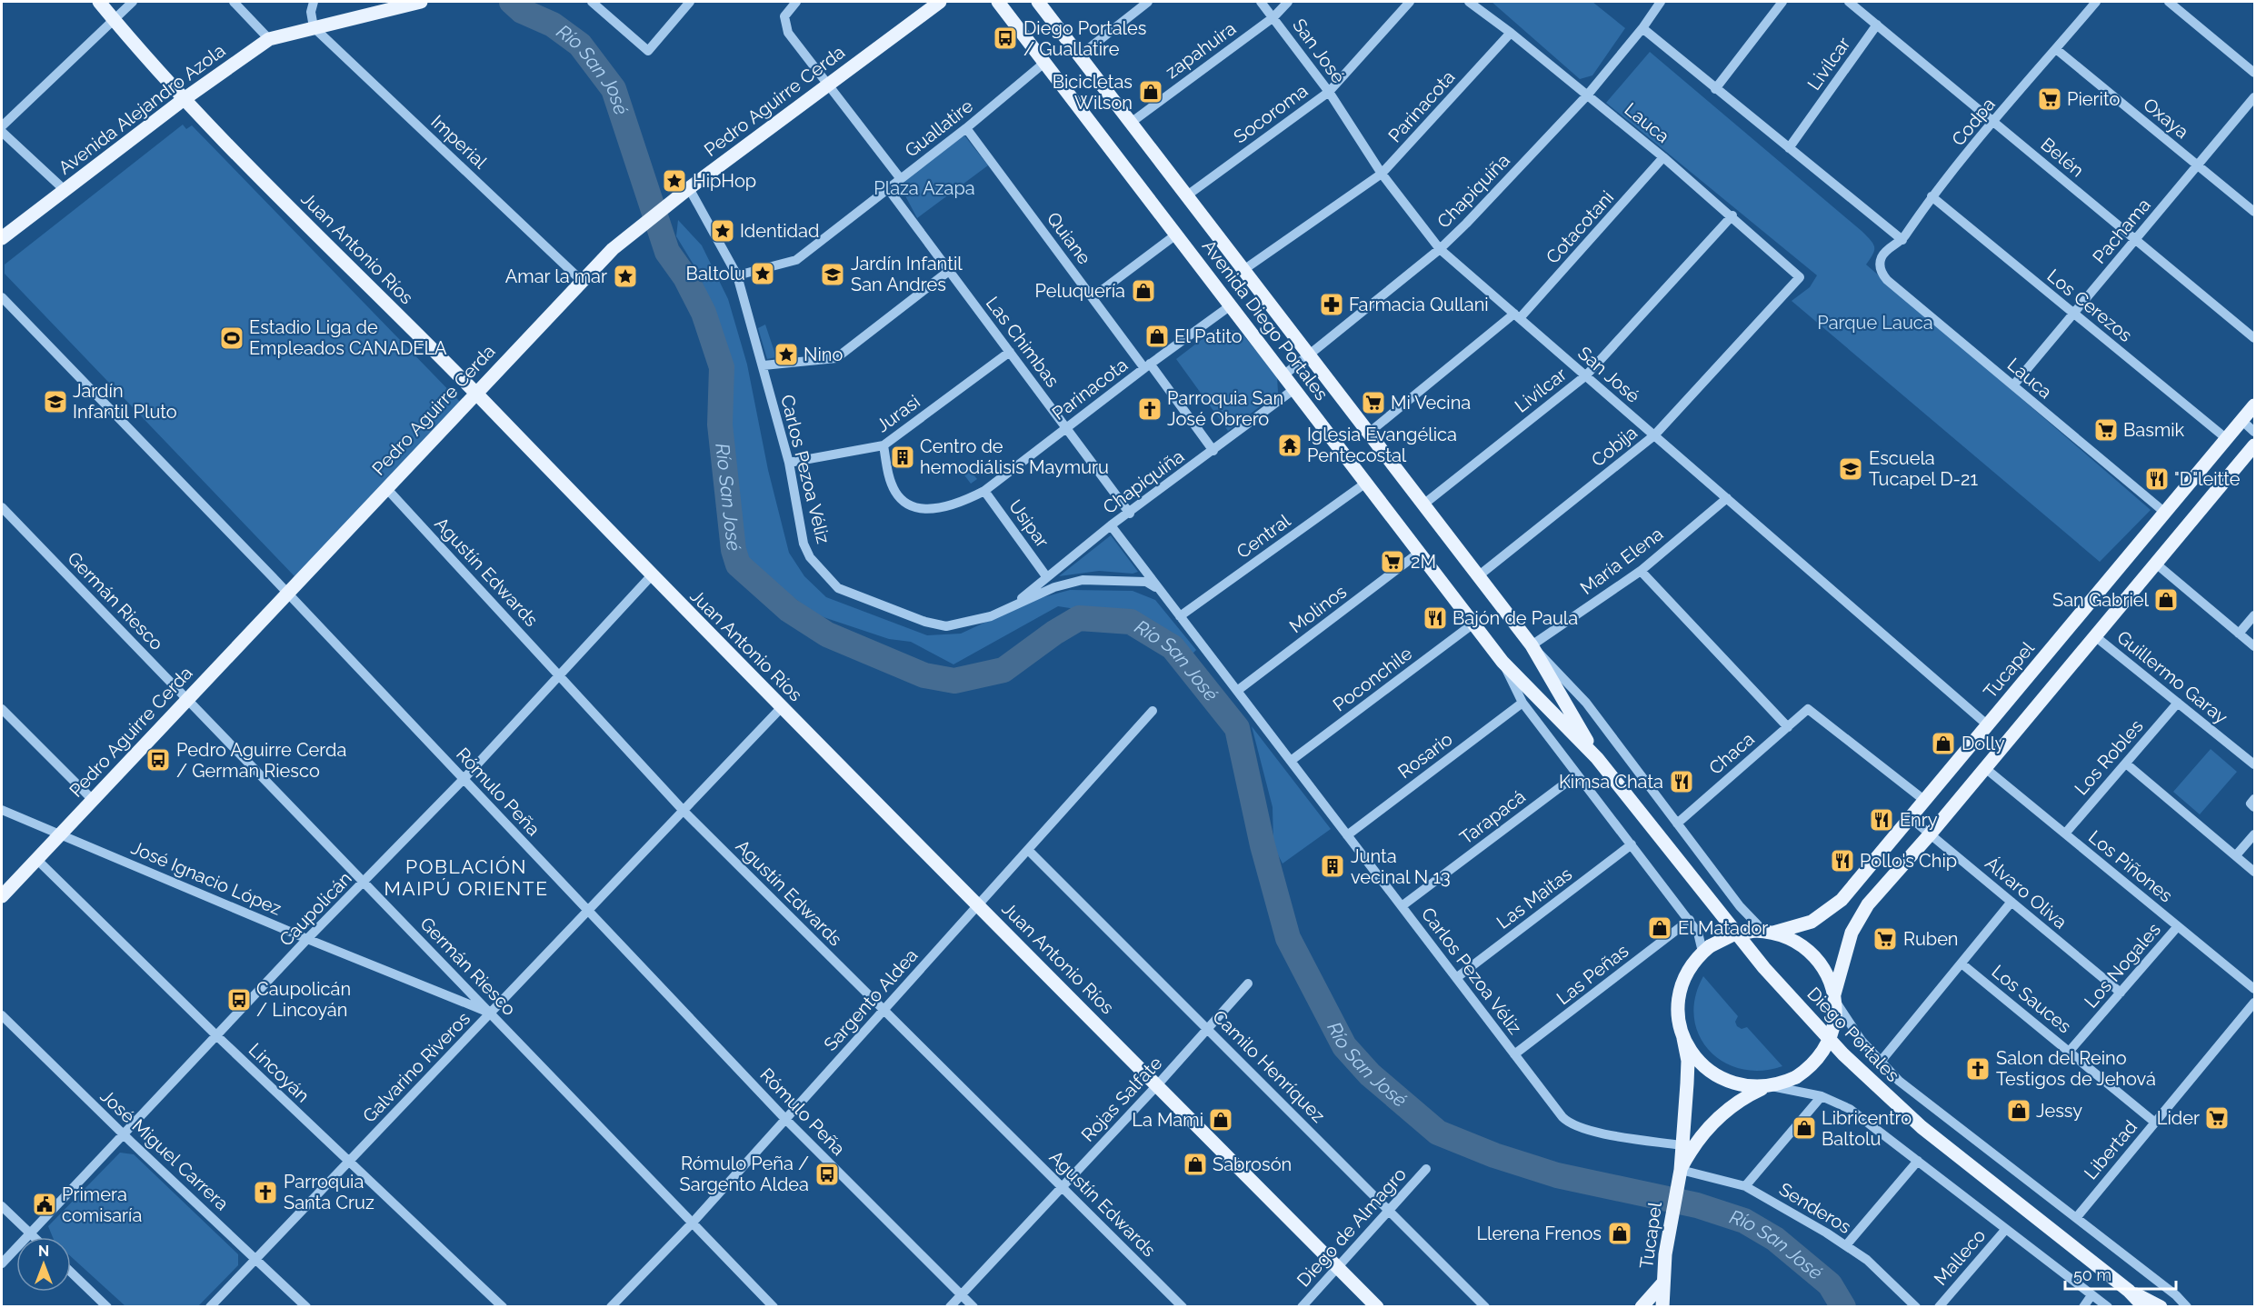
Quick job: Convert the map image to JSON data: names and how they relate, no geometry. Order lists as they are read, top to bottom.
{
  "streets": {
    "main road": [
      "Pedro Aguirre Cerda",
      "Avenida Alejandro Azola",
      "Juan Antonio Ríos",
      "Avenida Diego Portales",
      "Tucapel",
      "Diego Portales"
    ],
    "street": [
      "zapahuira",
      "San José",
      "Livílcar",
      "Parinacota",
      "Socoroma",
      "Oxaya",
      "Codpa",
      "Lauca",
      "Guallatire",
      "Imperial",
      "Belén",
      "Chapiquiña",
      "Cotacotani",
      "Pachama",
      "Quiane",
      "Los Cerezos",
      "Las Chimbas",
      "Jurasi",
      "Cobija",
      "Carlos Pezoa Véliz",
      "Usipar",
      "Central",
      "María Elena",
      "Agustín Edwards",
      "Germán Riesco",
      "Molinos",
      "Guillermo Garay",
      "Poconchile",
      "Chaca",
      "Rosario",
      "Los Robles",
      "Rómulo Peña",
      "Tarapacá",
      "Los Piñones",
      "José Ignacio López",
      "Álvaro Oliva",
      "Las Maitas",
      "Caupolicán",
      "Los Nogales",
      "Las Peñas",
      "Los Sauces",
      "Sargento Aldea",
      "Camilo Henríquez",
      "Galvarino Riveros",
      "Lincoyán",
      "Rojas Salfate",
      "José Miguel Carrera",
      "Libertad",
      "Senderos",
      "Diego de Almagro",
      "Malleco"
    ]
  },
  "crossings": [
    ["zapahuira", "San José"],
    ["zapahuira", "Avenida Diego Portales"],
    ["San José", "Livílcar"],
    ["San José", "Parinacota"],
    ["San José", "Socoroma"],
    ["San José", "Chapiquiña"],
    ["San José", "Cotacotani"],
    ["San José", "Cobija"],
    ["San José", "María Elena"],
    ["San José", "Tucapel"],
    ["Livílcar", "Lauca"],
    ["Livílcar", "Belén"],
    ["Livílcar", "Avenida Diego Portales"],
    ["Pedro Aguirre Cerda", "Imperial"],
    ["Pedro Aguirre Cerda", "Juan Antonio Ríos"],
    ["Pedro Aguirre Cerda", "Carlos Pezoa Véliz"],
    ["Pedro Aguirre Cerda", "Agustín Edwards"],
    ["Pedro Aguirre Cerda", "Germán Riesco"],
    ["Pedro Aguirre Cerda", "Rómulo Peña"],
    ["Pedro Aguirre Cerda", "José Ignacio López"],
    ["Pedro Aguirre Cerda", "Lincoyán"],
    ["Parinacota", "Lauca"],
    ["Parinacota", "Quiane"],
    ["Parinacota", "Avenida Diego Portales"],
    ["Parinacota", "Las Chimbas"],
    ["Parinacota", "Jurasi"],
    ["Parinacota", "Usipar"],
    ["Avenida Alejandro Azola", "Imperial"],
    ["Avenida Alejandro Azola", "Juan Antonio Ríos"],
    ["Socoroma", "Avenida Diego Portales"],
    ["Oxaya", "Codpa"],
    ["Oxaya", "Pachama"],
    ["Codpa", "Lauca"],
    ["Codpa", "Belén"],
    ["Codpa", "Los Cerezos"],
    ["Lauca", "Chapiquiña"],
    ["Lauca", "Cotacotani"],
    ["Lauca", "Pachama"],
    ["Lauca", "Cobija"],
    ["Lauca", "Tucapel"],
    ["Guallatire", "Quiane"],
    ["Guallatire", "Avenida Diego Portales"],
    ["Guallatire", "Las Chimbas"],
    ["Guallatire", "Carlos Pezoa Véliz"],
    ["Belén", "Pachama"],
    ["Chapiquiña", "Quiane"],
    ["Chapiquiña", "Avenida Diego Portales"],
    ["Chapiquiña", "Las Chimbas"],
    ["Chapiquiña", "Carlos Pezoa Véliz"],
    ["Chapiquiña", "Usipar"],
    ["Cotacotani", "Avenida Diego Portales"],
    ["Pachama", "Los Cerezos"],
    ["Juan Antonio Ríos", "Caupolicán"],
    ["Juan Antonio Ríos", "Sargento Aldea"],
    ["Juan Antonio Ríos", "Galvarino Riveros"],
    ["Juan Antonio Ríos", "Rojas Salfate"],
    ["Juan Antonio Ríos", "Diego de Almagro"],
    ["Los Cerezos", "Tucapel"],
    ["Avenida Diego Portales", "Cobija"],
    ["Avenida Diego Portales", "Central"],
    ["Avenida Diego Portales", "María Elena"],
    ["Avenida Diego Portales", "Molinos"],
    ["Avenida Diego Portales", "Poconchile"],
    ["Avenida Diego Portales", "Diego Portales"],
    ["Las Chimbas", "Jurasi"],
    ["Jurasi", "Carlos Pezoa Véliz"],
    ["Carlos Pezoa Véliz", "Central"],
    ["Carlos Pezoa Véliz", "Molinos"],
    ["Carlos Pezoa Véliz", "Tucapel"],
    ["Carlos Pezoa Véliz", "Poconchile"],
    ["Carlos Pezoa Véliz", "Rosario"],
    ["Carlos Pezoa Véliz", "Tarapacá"],
    ["Carlos Pezoa Véliz", "Las Maitas"],
    ["Carlos Pezoa Véliz", "Las Peñas"],
    ["María Elena", "Diego Portales"],
    ["Agustín Edwards", "Caupolicán"],
    ["Agustín Edwards", "Sargento Aldea"],
    ["Agustín Edwards", "Galvarino Riveros"],
    ["Agustín Edwards", "Rojas Salfate"],
    ["Germán Riesco", "José Ignacio López"],
    ["Germán Riesco", "Caupolicán"],
    ["Germán Riesco", "Sargento Aldea"],
    ["Germán Riesco", "Galvarino Riveros"],
    ["Tucapel", "Chaca"],
    ["Tucapel", "Álvaro Oliva"],
    ["Tucapel", "Diego Portales"],
    ["Tucapel", "Senderos"],
    ["Guillermo Garay", "Los Robles"],
    ["Los Robles", "Los Piñones"],
    ["Rómulo Peña", "Caupolicán"],
    ["Rómulo Peña", "Sargento Aldea"],
    ["Rómulo Peña", "Galvarino Riveros"],
    ["Rómulo Peña", "Rojas Salfate"],
    ["Los Piñones", "Los Nogales"],
    ["José Ignacio López", "Caupolicán"],
    ["José Ignacio López", "Galvarino Riveros"],
    ["Álvaro Oliva", "Los Nogales"],
    ["Caupolicán", "Lincoyán"],
    ["Caupolicán", "José Miguel Carrera"],
    ["Los Nogales", "Los Sauces"],
    ["Los Sauces", "Libertad"],
    ["Sargento Aldea", "Camilo Henríquez"],
    ["Diego Portales", "Libertad"],
    ["Camilo Henríquez", "Rojas Salfate"],
    ["Camilo Henríquez", "Diego de Almagro"],
    ["Galvarino Riveros", "Lincoyán"],
    ["Galvarino Riveros", "José Miguel Carrera"]
  ],
  "districts": ["POBLACIÓN MAIPÚ ORIENTE"],
  "water": ["Río San José"],
  "parks": ["Plaza Azapa", "Parque Lauca"],
  "places": {
    "bus stop": [
      "Diego Portales / Guallatire",
      "Pedro Aguirre Cerda / German Riesco",
      "Caupolicán / Lincoyán",
      "Rómulo Peña / Sargento Aldea"
    ],
    "shop": [
      "Bicicletas Wilson",
      "Peluquería",
      "El Patito",
      "San Gabriel",
      "Dolly",
      "El Matador",
      "Jessy",
      "La Mami",
      "Libricentro Baltolu",
      "Sabrosón",
      "Llerena Frenos"
    ],
    "supermarket": [
      "Pierito",
      "Mi Vecina",
      "Basmik",
      "2M",
      "Ruben",
      "Lider"
    ],
    "place": [
      "HipHop",
      "Identidad",
      "Baltolu",
      "Amar la mar",
      "Nino"
    ],
    "school or university": ["Jardín Infantil San Andres", "Jardín Infantil Pluto", "Escuela Tucapel D-21"],
    "pharmacy": ["Farmacia Qullani"],
    "sports": ["Estadio Liga de Empleados CANADELA"],
    "church": ["Parroquia San José Obrero", "Salon del Reino Testigos de Jehová", "Parroquia Santa Cruz"],
    "temple": ["Iglesia Evangélica Pentecostal"],
    "building": ["Centro de hemodiálisis Maymuru", "Junta vecinal N 13"],
    "restaurant": [
      "\"D\"leitte",
      "Bajón de Paula",
      "Kimsa Chata",
      "Enry",
      "Pollo's Chip"
    ],
    "public building": ["Primera comisaría"]
  },
  "scale_bar": "50 m",
  "north": "top"
}
